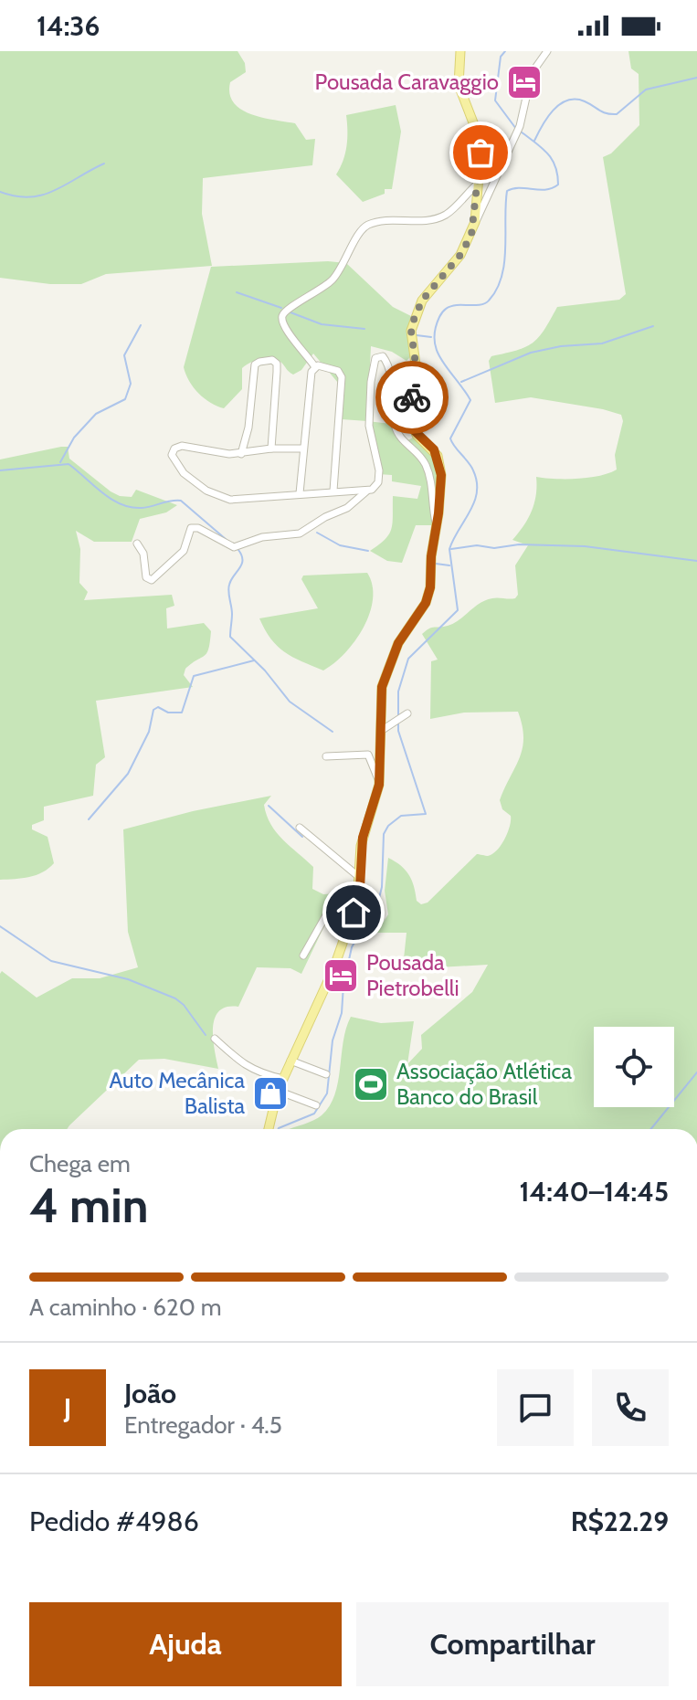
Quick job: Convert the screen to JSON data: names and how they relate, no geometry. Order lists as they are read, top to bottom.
{
  "places": {
    "hotel": ["Pousada Caravaggio", "Pousada Pietrobelli"],
    "sports": ["Associação Atlética Banco do Brasil"],
    "shop": ["Auto Mecânica Balista"]
  },
  "page": {
    "status": "14:36",
    "heading": ["4 min", "Chega em", "14:40–14:45"],
    "panel": [
      "João",
      "Entregador · 4.5",
      "Pedido #4986",
      "R$22.29"
    ],
    "bar": "A caminho · 620 m",
    "round": "J",
    "buttons": ["Ajuda", "Compartilhar"]
  }
}
